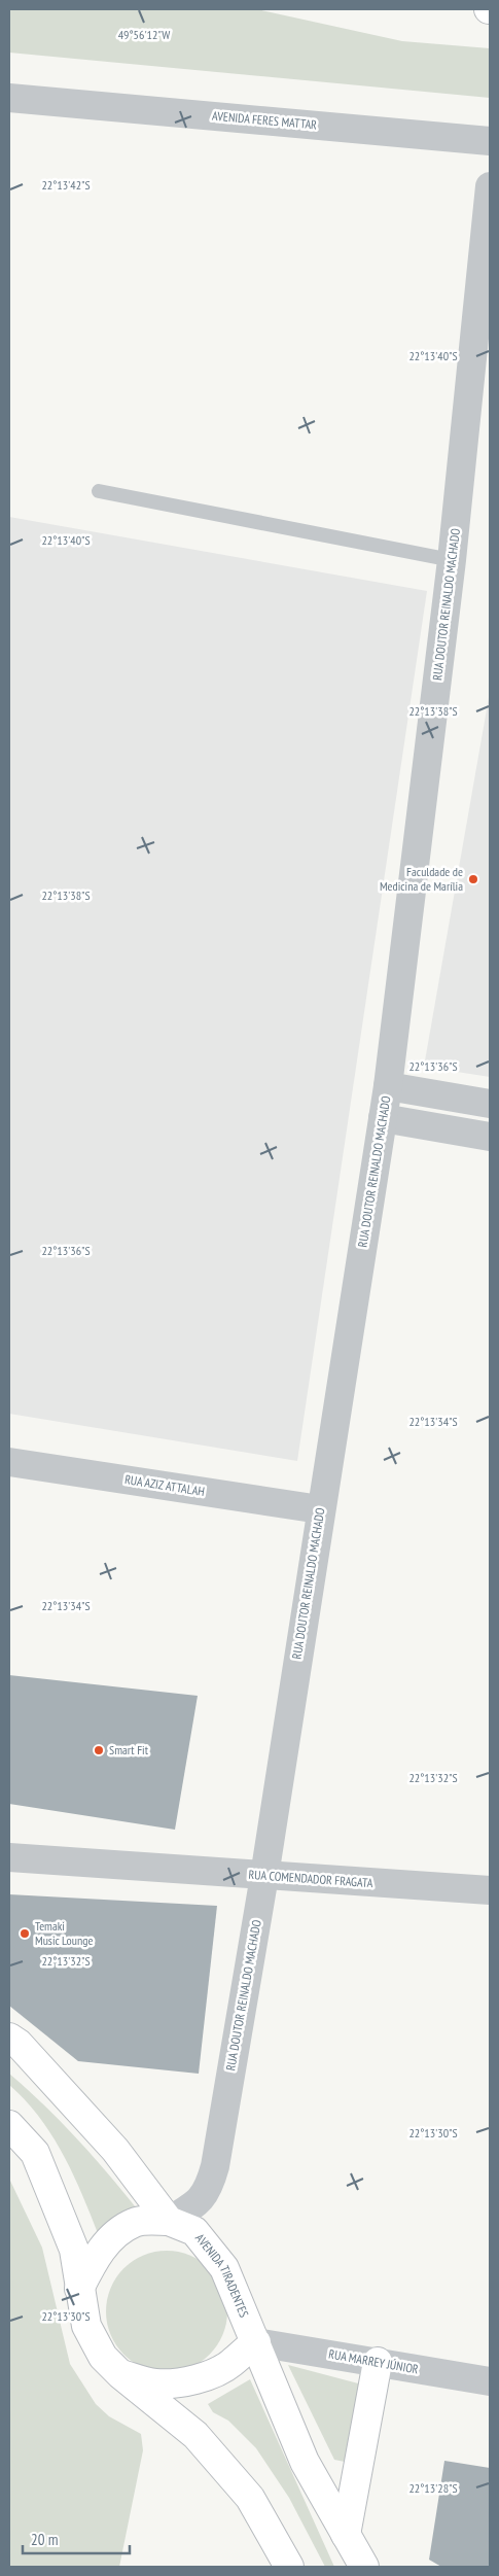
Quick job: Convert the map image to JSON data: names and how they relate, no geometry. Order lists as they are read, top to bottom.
{
  "streets": {
    "main road": ["AVENIDA TIRADENTES"],
    "street": [
      "AVENIDA FERES MATTAR",
      "RUA DOUTOR REINALDO MACHADO",
      "RUA AZIZ ATTALAH",
      "RUA COMENDADOR FRAGATA",
      "RUA MARREY JÚNIOR"
    ]
  },
  "crossings": [
    ["RUA DOUTOR REINALDO MACHADO", "RUA AZIZ ATTALAH"],
    ["RUA DOUTOR REINALDO MACHADO", "RUA COMENDADOR FRAGATA"],
    ["RUA DOUTOR REINALDO MACHADO", "AVENIDA TIRADENTES"],
    ["RUA DOUTOR REINALDO MACHADO", "RUA MARREY JÚNIOR"],
    ["AVENIDA TIRADENTES", "RUA MARREY JÚNIOR"]
  ],
  "places": ["Faculdade de Medicina de Marília", "Smart Fit", "Temaki Music Lounge"],
  "scale_bar": "20 m",
  "coordinates": [
    "49°56'12\"W",
    "22°13'42\"S",
    "22°13'40\"S",
    "22°13'38\"S",
    "22°13'36\"S",
    "22°13'34\"S",
    "22°13'32\"S",
    "22°13'30\"S",
    "22°13'28\"S"
  ]
}
